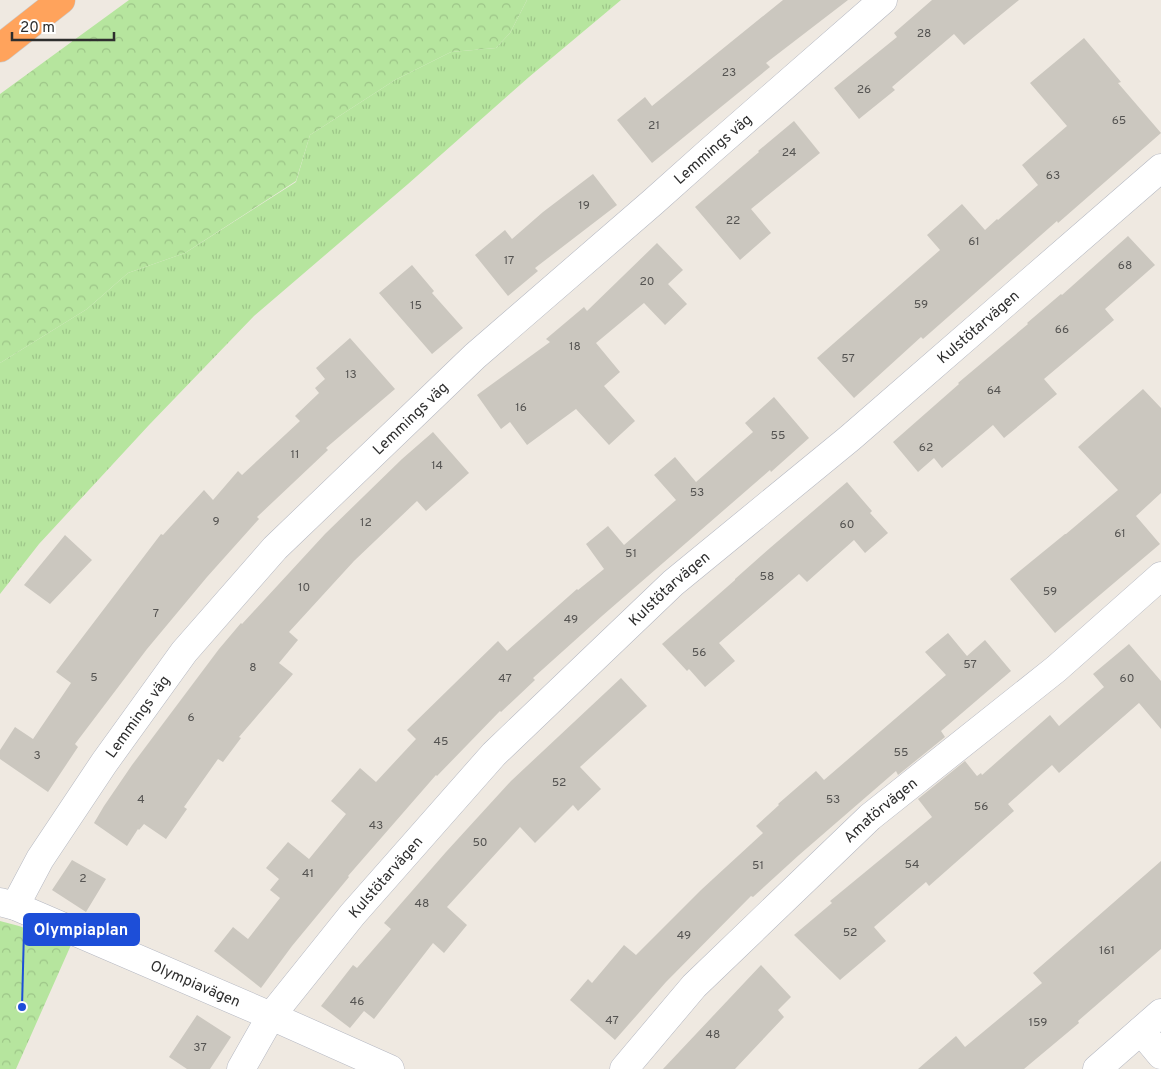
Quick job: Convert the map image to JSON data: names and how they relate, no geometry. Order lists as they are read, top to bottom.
{
  "streets": {
    "street": [
      "Lemmings väg",
      "Kulstötarvägen",
      "Amatörvägen",
      "Olympiavägen"
    ]
  },
  "crossings": [
    ["Lemmings väg", "Olympiavägen"],
    ["Kulstötarvägen", "Olympiavägen"]
  ],
  "places": ["Olympiaplan"],
  "house_numbers": [
    "28",
    "23",
    "26",
    "65",
    "21",
    "24",
    "63",
    "19",
    "22",
    "61",
    "17",
    "68",
    "20",
    "59",
    "15",
    "66",
    "18",
    "57",
    "13",
    "64",
    "16",
    "55",
    "62",
    "11",
    "14",
    "53",
    "9",
    "12",
    "60",
    "61",
    "51",
    "58",
    "10",
    "59",
    "7",
    "49",
    "56",
    "57",
    "8",
    "5",
    "47",
    "60",
    "6",
    "45",
    "55",
    "3",
    "52",
    "4",
    "53",
    "56",
    "43",
    "50",
    "54",
    "51",
    "41",
    "2",
    "48",
    "52",
    "49",
    "161",
    "46",
    "47",
    "159",
    "48",
    "37"
  ],
  "scale_bar": "20 m"
}
